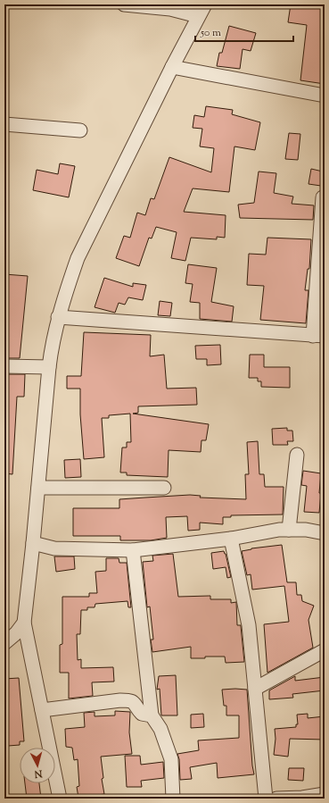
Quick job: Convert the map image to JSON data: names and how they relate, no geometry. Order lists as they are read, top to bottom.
{
  "scale_bar": "50 m",
  "north": "bottom"
}
